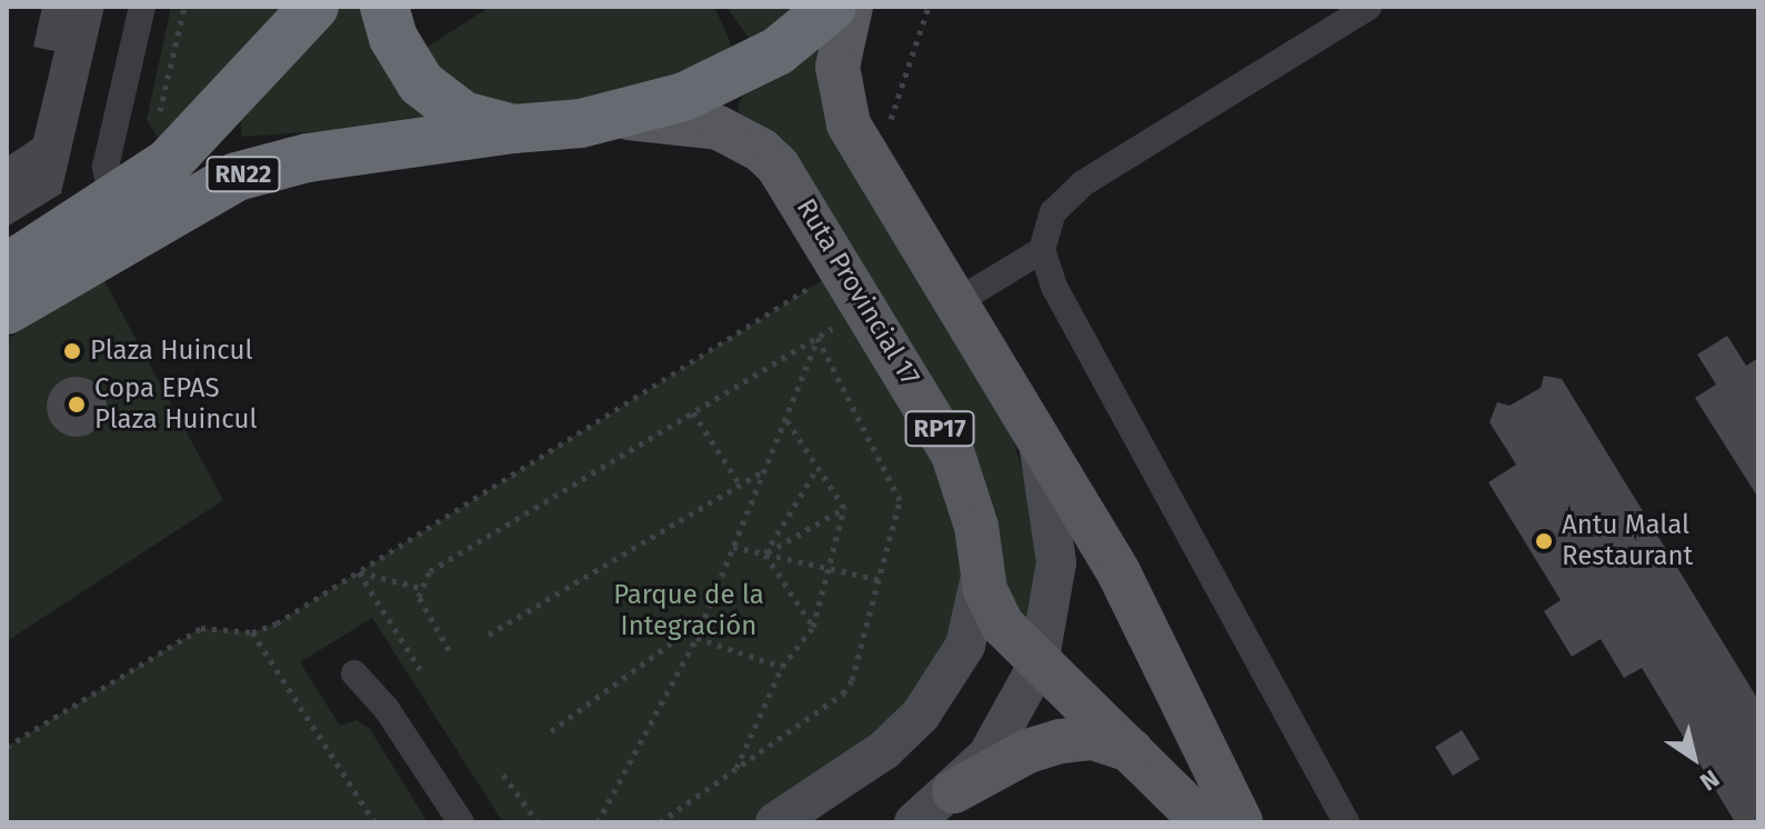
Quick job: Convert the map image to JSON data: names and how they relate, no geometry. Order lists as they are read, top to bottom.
{
  "streets": {
    "highway": ["RN22"],
    "main road": ["Ruta Provincial 17", "RP17"]
  },
  "crossings": [
    ["RN22", "Ruta Provincial 17"]
  ],
  "parks": ["Parque de la Integración"],
  "places": ["Plaza Huincul", "Copa EPAS Plaza Huincul", "Antu Malal Restaurant"],
  "north": "bottom right"
}
